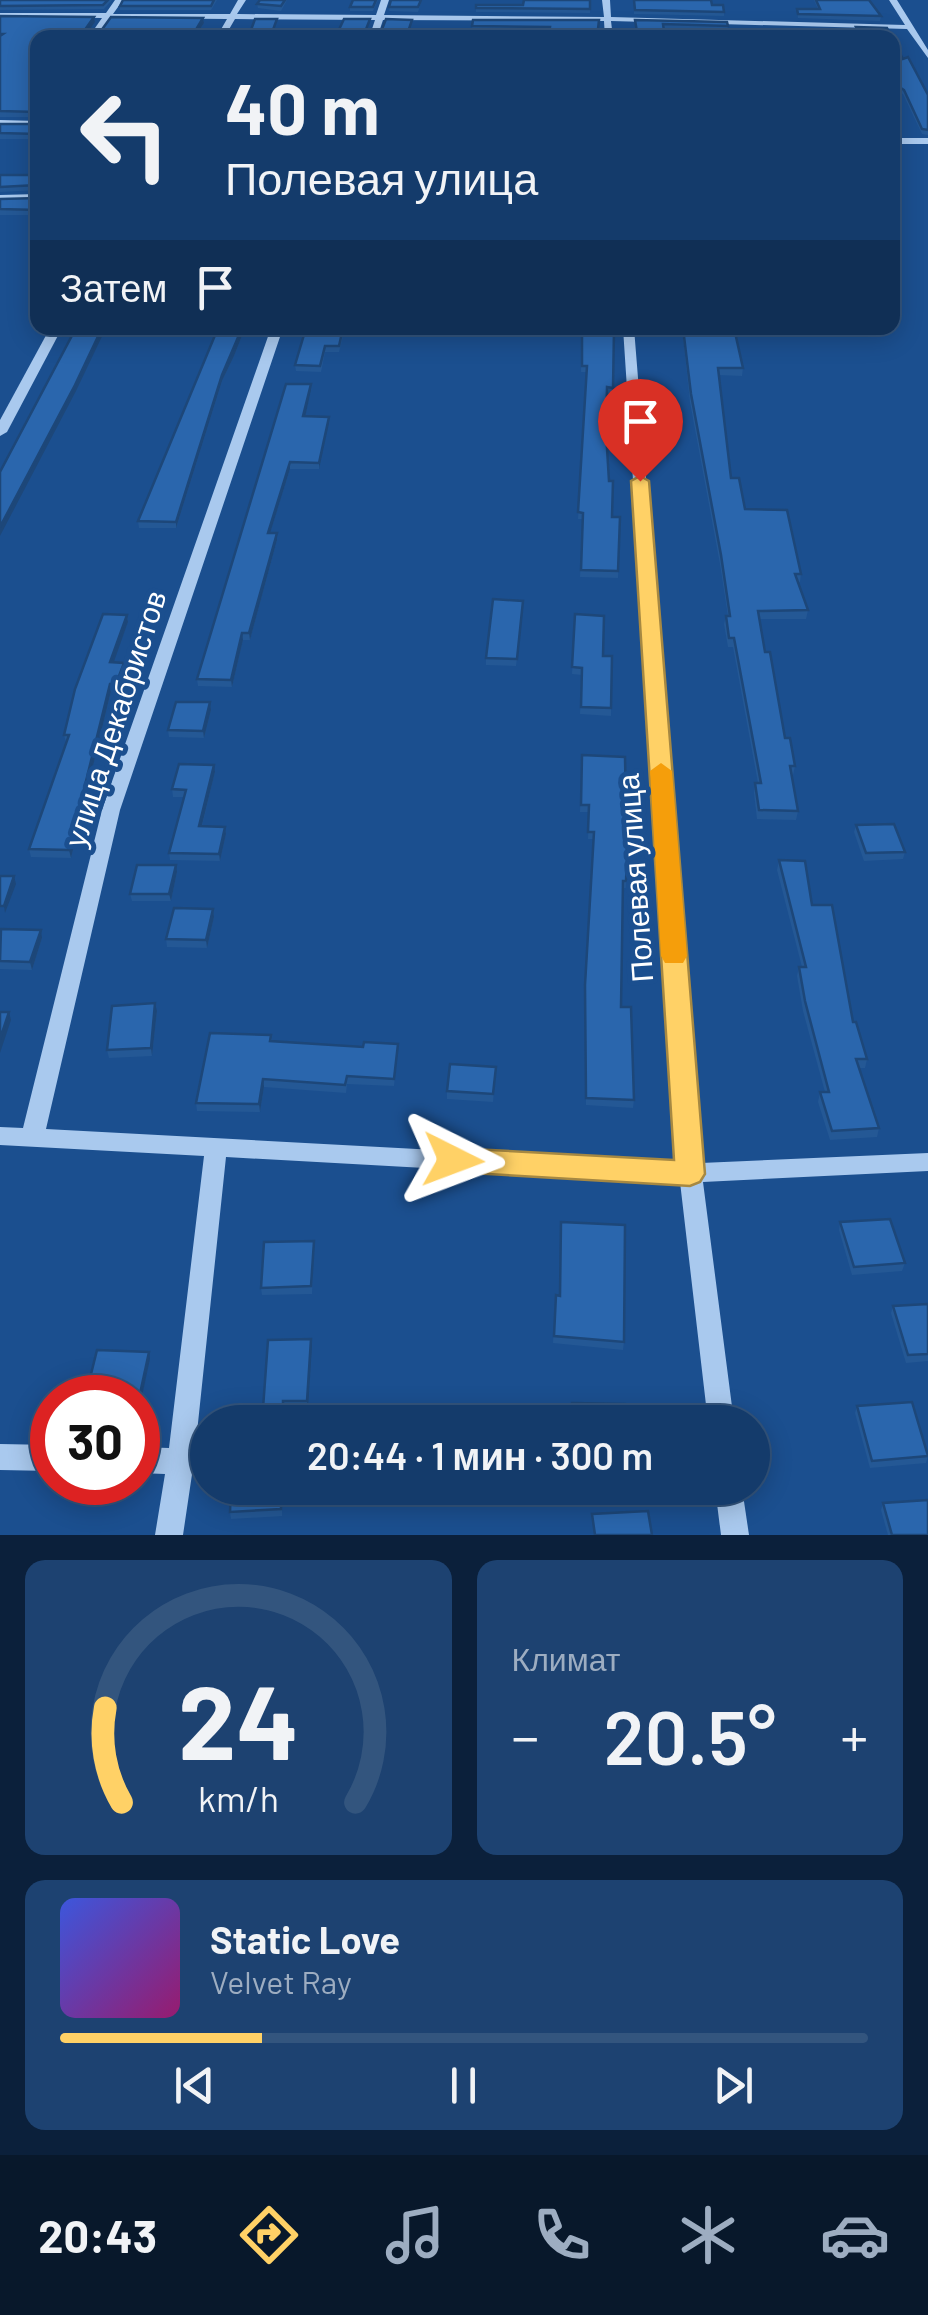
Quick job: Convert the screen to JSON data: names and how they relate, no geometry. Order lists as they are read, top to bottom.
{
  "streets": {
    "street": ["улица Декабристов", "Полевая улица"]
  },
  "page": {
    "turn": ["40 m", "Полевая улица"],
    "then": "Затем",
    "limit": "30",
    "trip": "20:44 · 1 мин · 300 m",
    "tile": "Климат",
    "heat": ["−", "20.5°", "+"],
    "song": ["Static Love", "Velvet Ray"],
    "tabs": "20:43",
    "gauge": ["24", "km/h"]
  }
}
